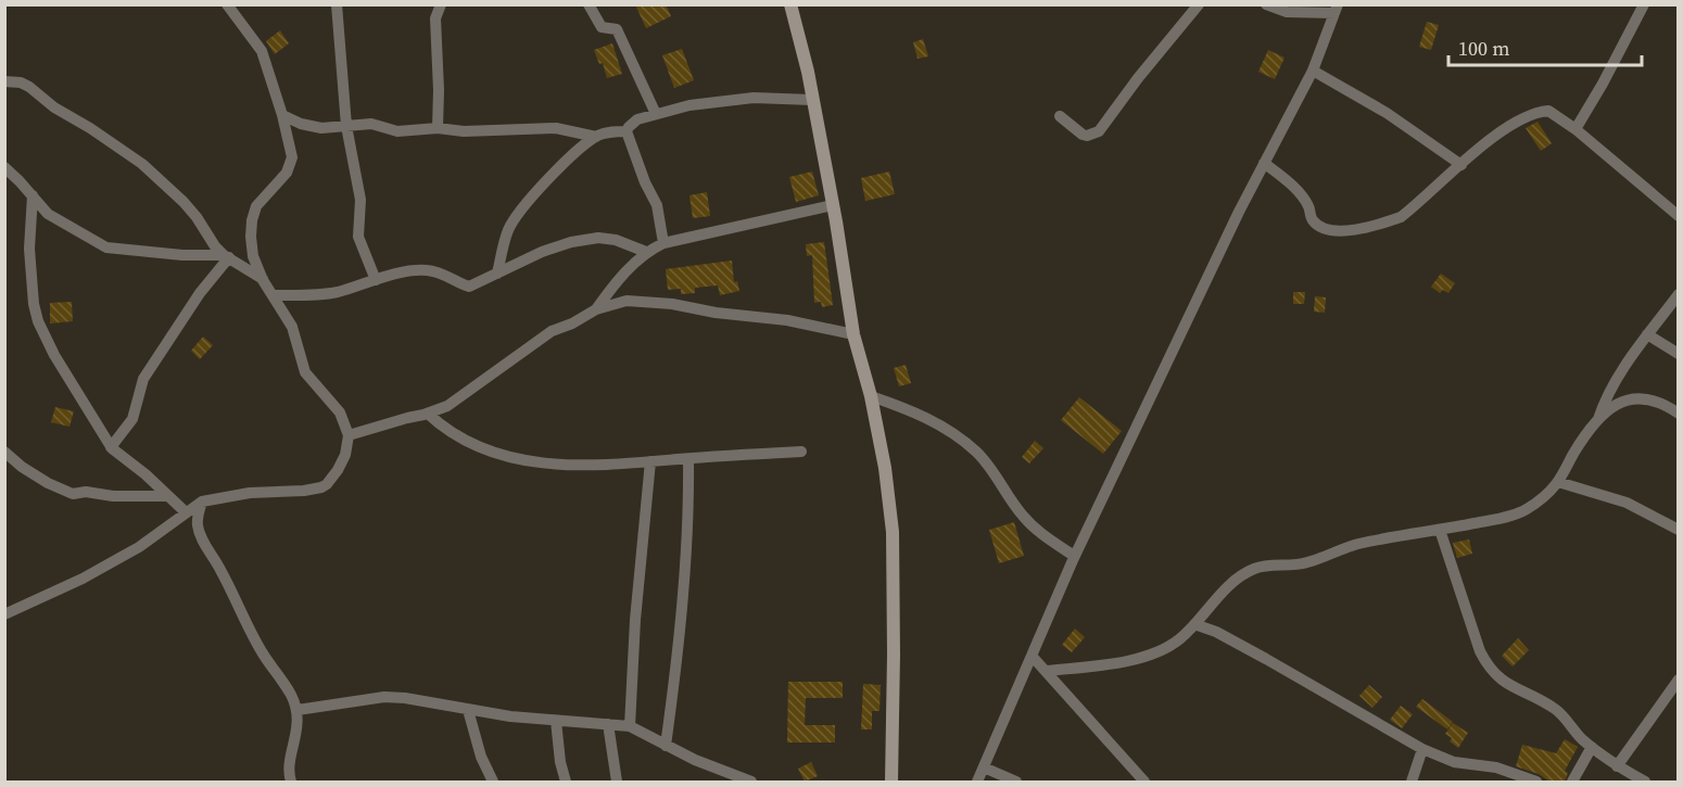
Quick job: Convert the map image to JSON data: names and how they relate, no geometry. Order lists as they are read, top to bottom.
{
  "scale_bar": "100 m"
}
